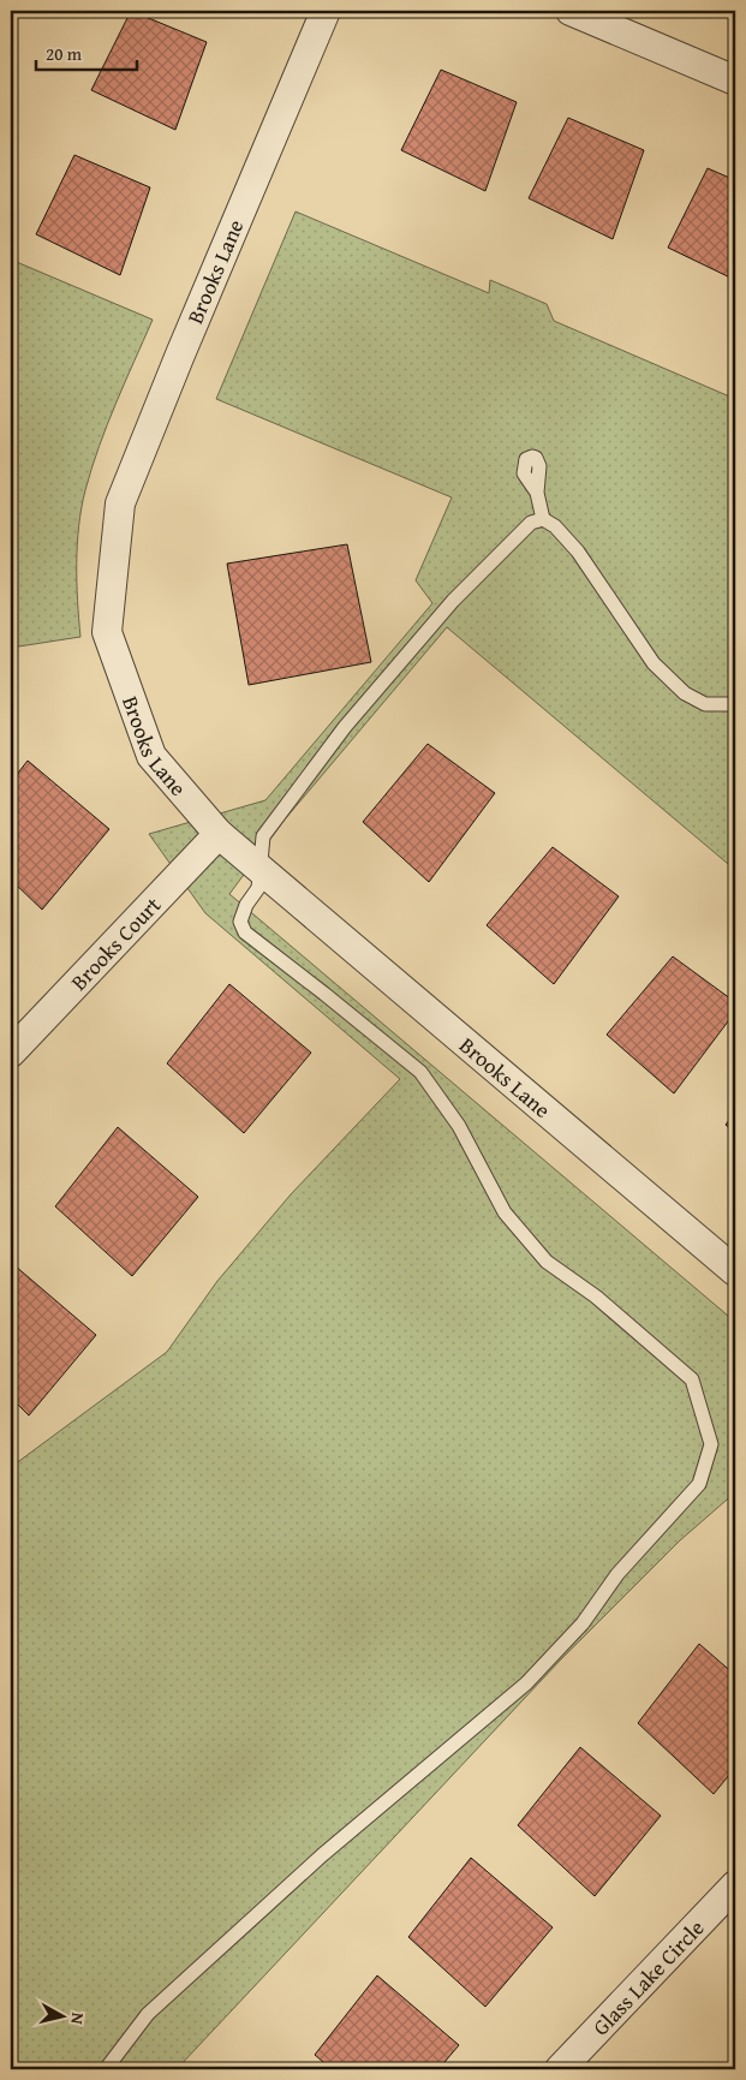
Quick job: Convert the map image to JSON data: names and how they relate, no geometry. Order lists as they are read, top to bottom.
{
  "streets": {
    "street": ["Brooks Lane", "Brooks Court", "Glass Lake Circle"]
  },
  "crossings": [
    ["Brooks Lane", "Brooks Court"]
  ],
  "scale_bar": "20 m",
  "north": "right"
}
